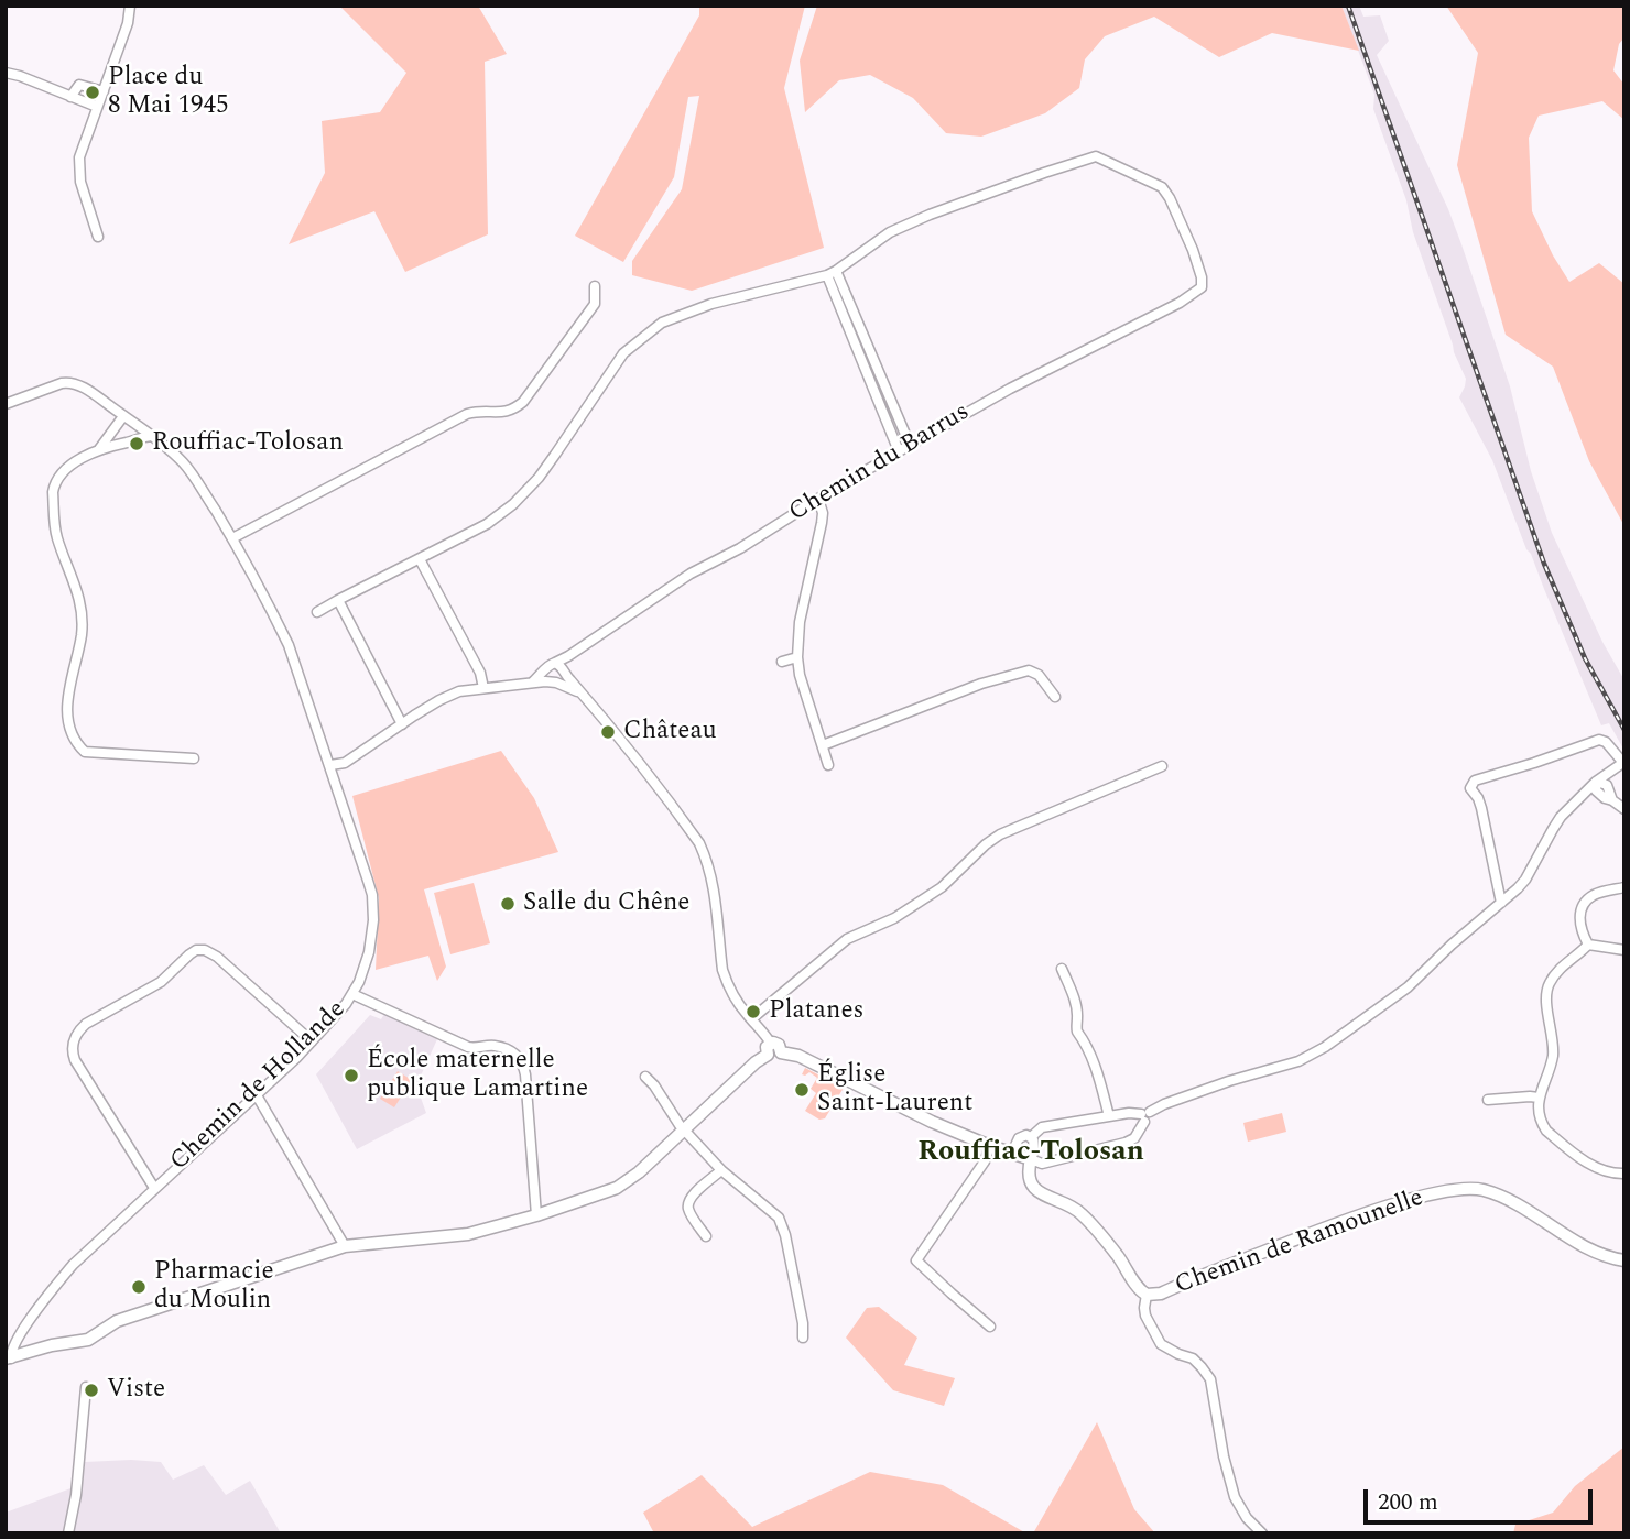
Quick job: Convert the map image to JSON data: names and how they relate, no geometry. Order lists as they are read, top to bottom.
{
  "streets": {
    "street": ["Chemin du Barrus", "Chemin de Hollande", "Chemin de Ramounelle"]
  },
  "districts": ["Rouffiac-Tolosan"],
  "places": [
    "Place du 8 Mai 1945",
    "Rouffiac-Tolosan",
    "Château",
    "Salle du Chêne",
    "Platanes",
    "École maternelle publique Lamartine",
    "Église Saint-Laurent",
    "Pharmacie du Moulin",
    "Viste"
  ],
  "scale_bar": "200 m"
}
